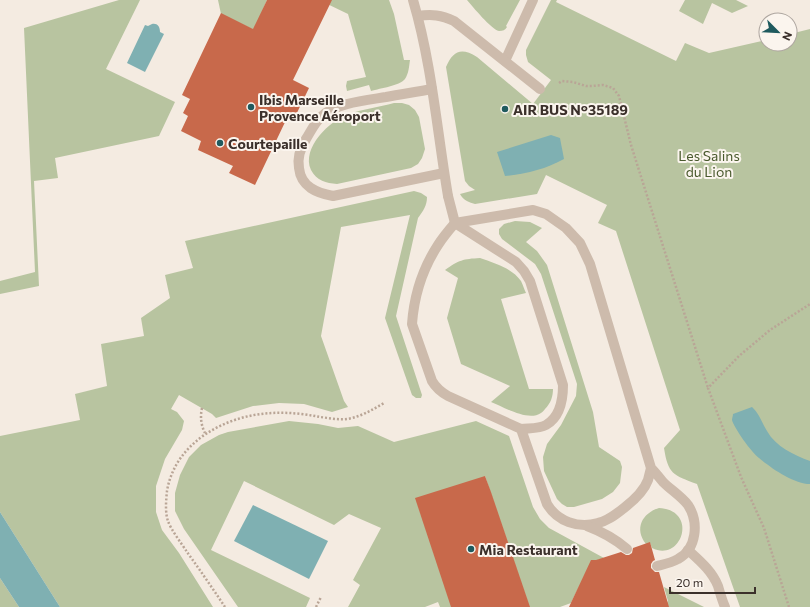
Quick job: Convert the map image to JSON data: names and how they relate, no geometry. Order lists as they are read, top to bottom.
{
  "parks": ["Les Salins du Lion"],
  "places": [
    "Ibis Marseille Provence Aéroport",
    "AIR BUS N°35189",
    "Courtepaille",
    "Mia Restaurant"
  ],
  "scale_bar": "20 m",
  "north": "bottom right"
}
